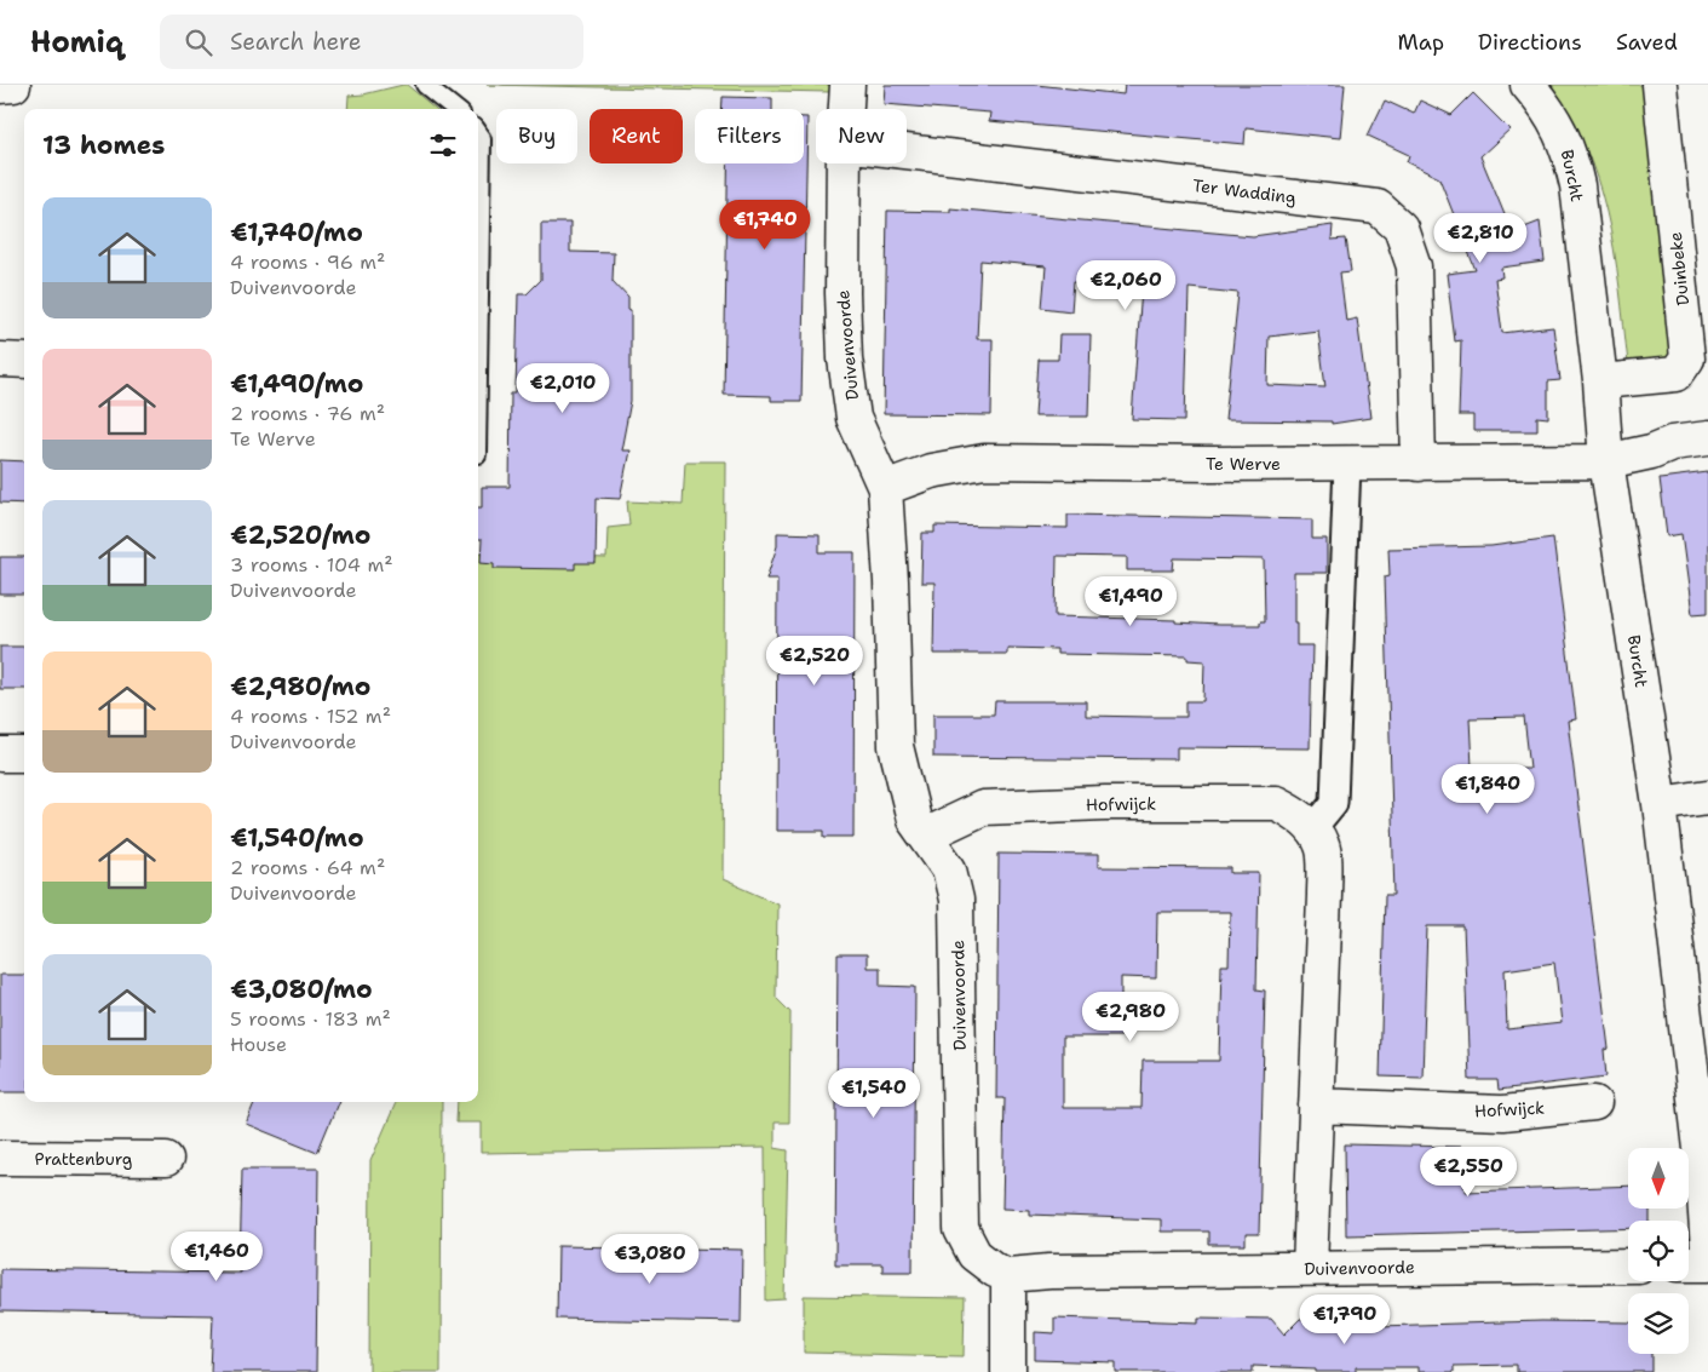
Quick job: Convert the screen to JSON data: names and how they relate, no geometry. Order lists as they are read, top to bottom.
{
  "streets": {
    "street": [
      "Burcht",
      "Ter Wadding",
      "Duinbeke",
      "Duivenvoorde",
      "Te Werve",
      "Hofwijck",
      "Prattenburg"
    ]
  },
  "crossings": [
    ["Burcht", "Duinbeke"],
    ["Burcht", "Te Werve"],
    ["Ter Wadding", "Te Werve"],
    ["Duivenvoorde", "Te Werve"],
    ["Duivenvoorde", "Hofwijck"]
  ],
  "north": "bottom",
  "page": {
    "header": "Homiq",
    "search": "Search here",
    "nav": ["Map", "Directions", "Saved"],
    "chip": [
      "Buy",
      "Rent",
      "Filters",
      "New"
    ],
    "heading": "13 homes",
    "list": [
      {
        "name": "€1,740/mo",
        "note": "4 rooms · 96 m² · Duivenvoorde"
      },
      {
        "name": "€1,490/mo",
        "note": "2 rooms · 76 m² · Te Werve"
      },
      {
        "name": "€2,520/mo",
        "note": "3 rooms · 104 m² · Duivenvoorde"
      },
      {
        "name": "€2,980/mo",
        "note": "4 rooms · 152 m² · Duivenvoorde"
      },
      {
        "name": "€1,540/mo",
        "note": "2 rooms · 64 m² · Duivenvoorde"
      },
      {
        "name": "€3,080/mo",
        "note": "5 rooms · 183 m² · House"
      }
    ],
    "price": [
      "€1,740",
      "€2,810",
      "€2,060",
      "€2,010",
      "€1,490",
      "€2,520",
      "€1,840",
      "€2,980",
      "€1,540",
      "€2,550",
      "€1,460",
      "€3,080",
      "€1,790"
    ]
  }
}
